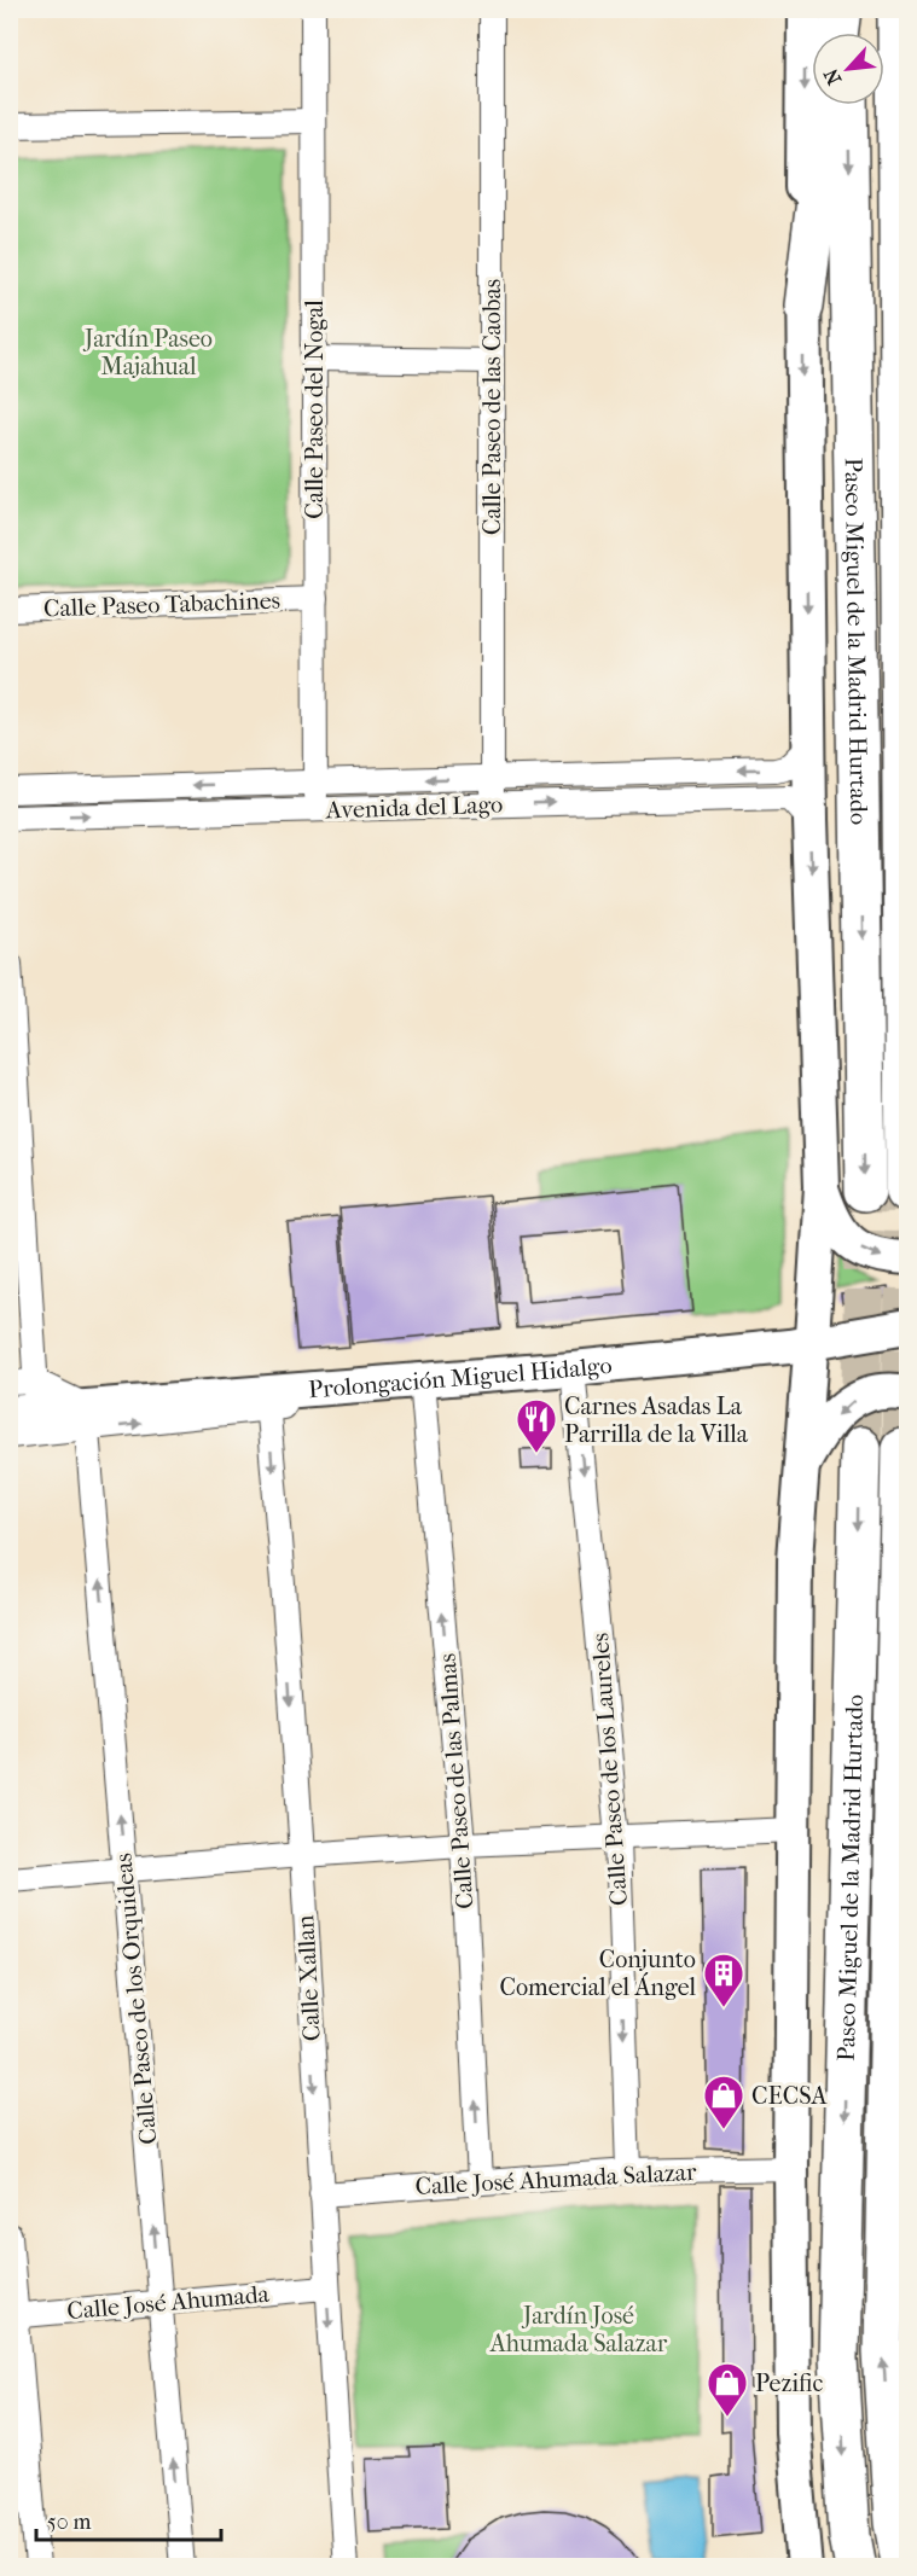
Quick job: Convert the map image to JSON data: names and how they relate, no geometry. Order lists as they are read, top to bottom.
{
  "streets": {
    "highway": ["Paseo Miguel de la Madrid Hurtado"],
    "street": [
      "Calle Paseo de las Caobas",
      "Calle Paseo del Nogal",
      "Calle Paseo Tabachines",
      "Avenida del Lago",
      "Prolongación Miguel Hidalgo",
      "Calle Paseo de los Laureles",
      "Calle Paseo de las Palmas",
      "Calle Xallan",
      "Calle Paseo de los Orquideas",
      "Calle José Ahumada Salazar",
      "Calle José Ahumada"
    ]
  },
  "crossings": [
    ["Calle Paseo de las Caobas", "Avenida del Lago"],
    ["Calle Paseo del Nogal", "Calle Paseo Tabachines"],
    ["Calle Paseo del Nogal", "Avenida del Lago"],
    ["Prolongación Miguel Hidalgo", "Calle Paseo de los Laureles"],
    ["Prolongación Miguel Hidalgo", "Calle Paseo de las Palmas"],
    ["Prolongación Miguel Hidalgo", "Calle Xallan"],
    ["Prolongación Miguel Hidalgo", "Calle Paseo de los Orquideas"],
    ["Calle Paseo de los Laureles", "Calle José Ahumada Salazar"],
    ["Calle Paseo de las Palmas", "Calle José Ahumada Salazar"],
    ["Calle Xallan", "Calle José Ahumada Salazar"],
    ["Calle Xallan", "Calle José Ahumada"],
    ["Calle Paseo de los Orquideas", "Calle José Ahumada"]
  ],
  "one_way": ["Calle Paseo de las Palmas", "Calle Xallan", "Calle Paseo de los Orquideas"],
  "parks": ["Jardín Paseo Majahual", "Jardín José Ahumada Salazar"],
  "places": {
    "restaurant": ["Carnes Asadas La Parrilla de la Villa"],
    "building": ["Conjunto Comercial el Ángel"],
    "shop": ["CECSA", "Pezific"]
  },
  "scale_bar": "50 m",
  "north": "bottom left"
}
